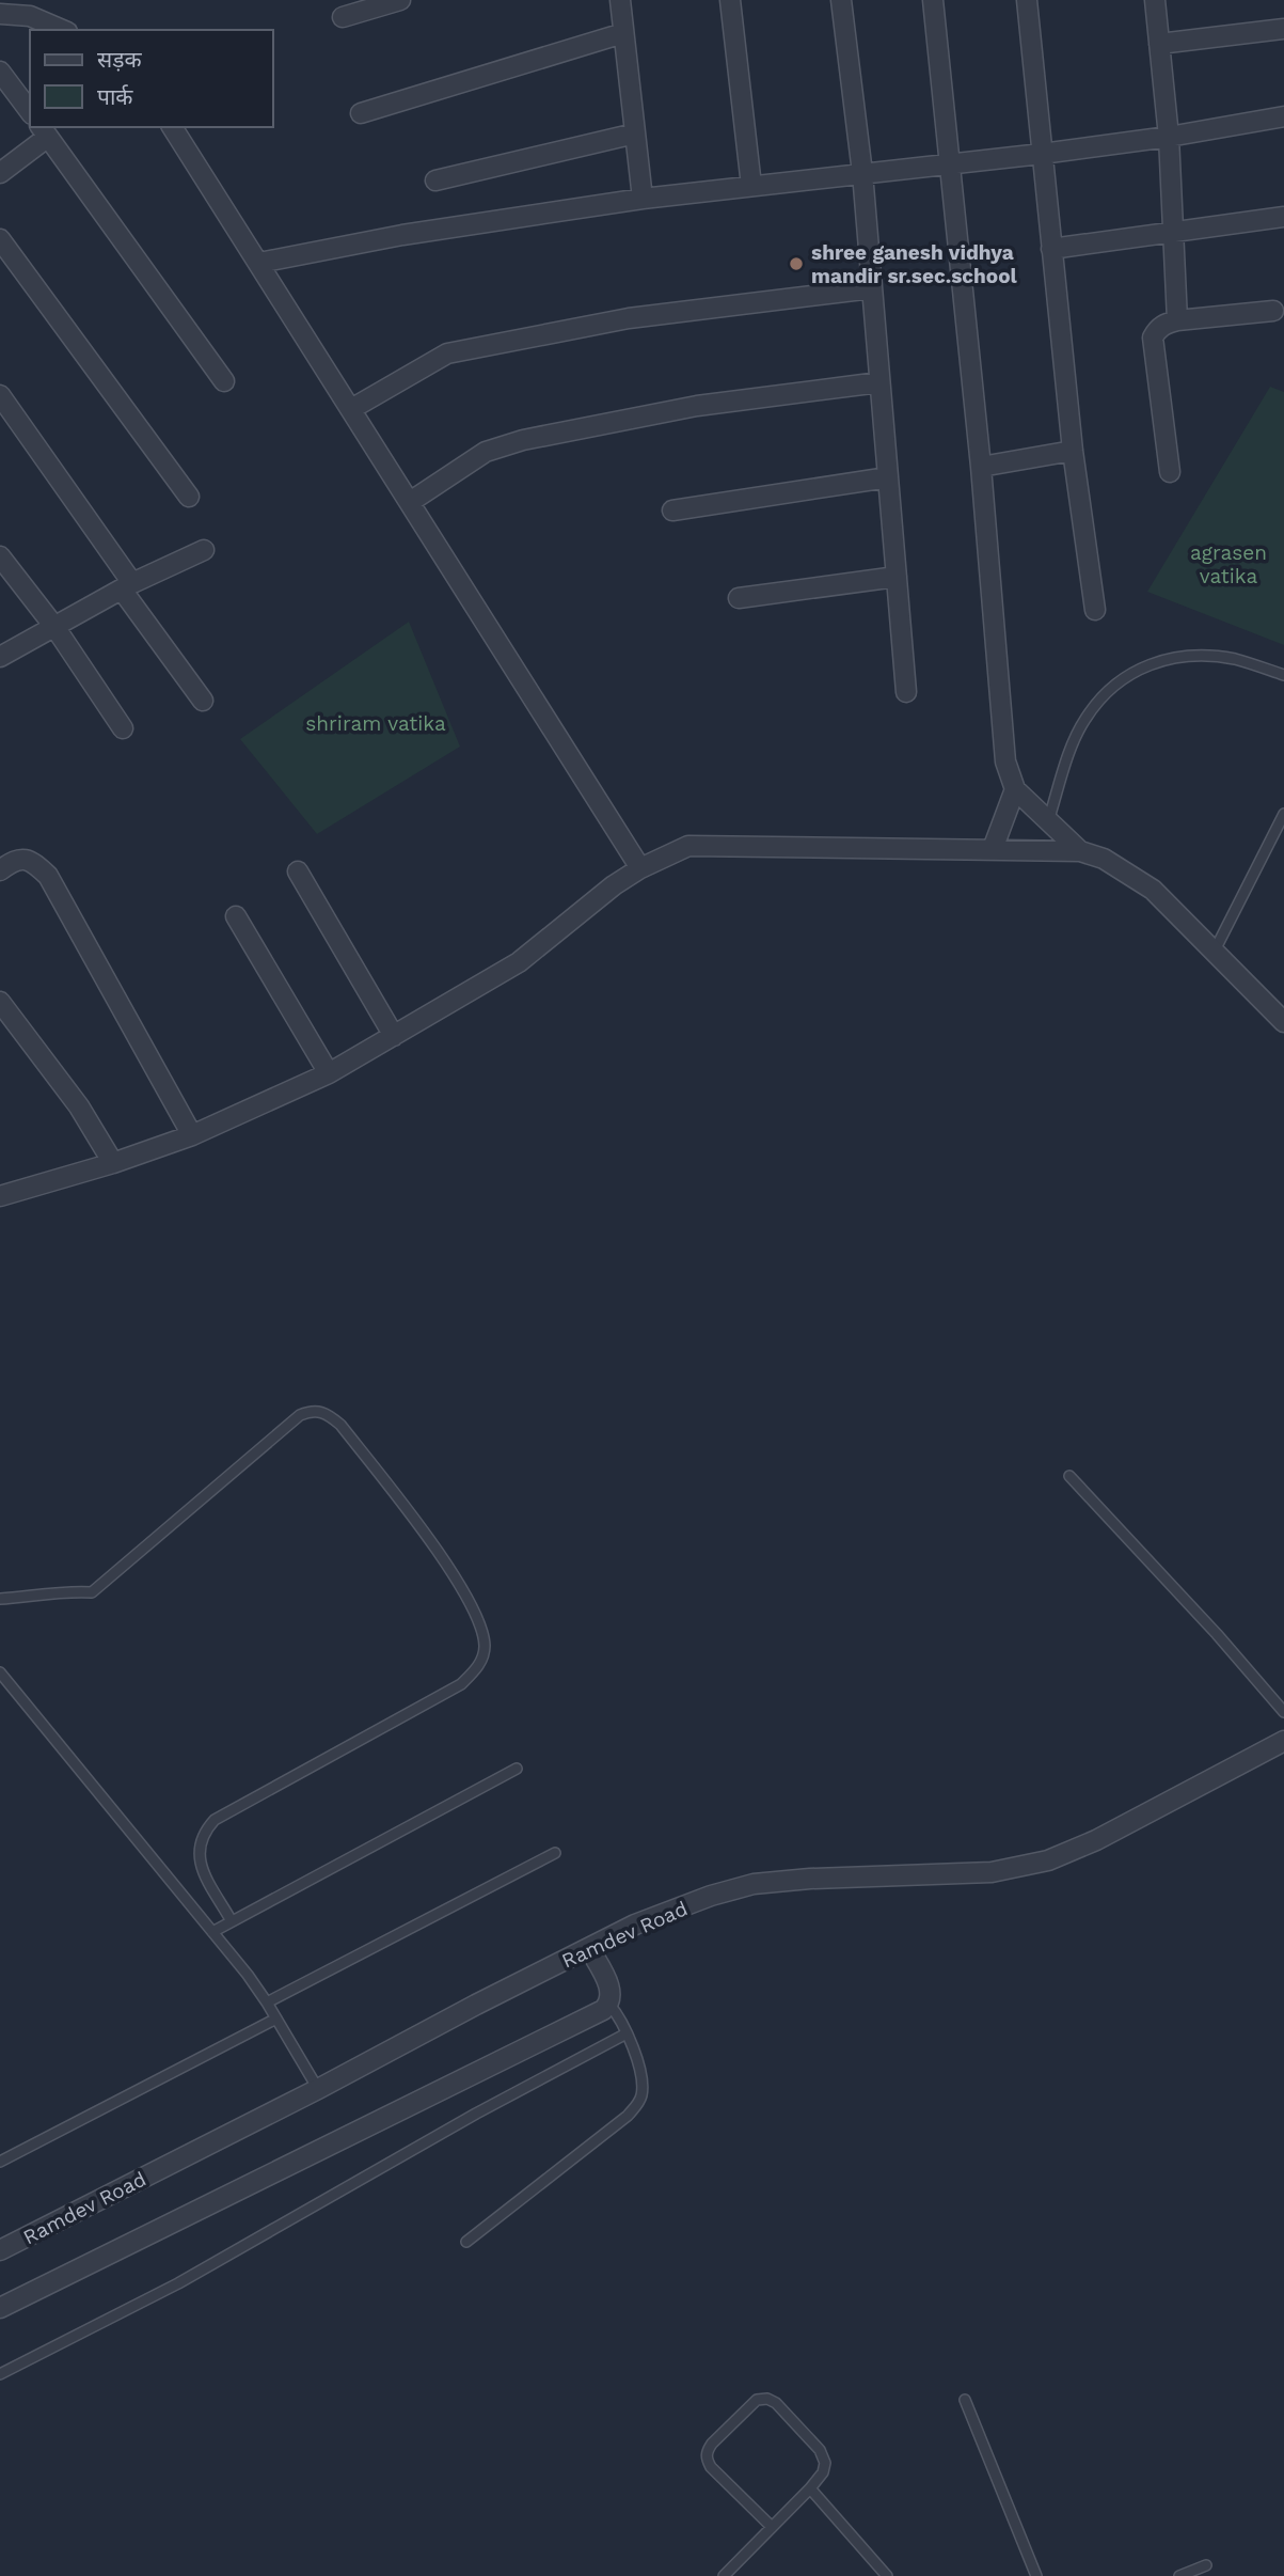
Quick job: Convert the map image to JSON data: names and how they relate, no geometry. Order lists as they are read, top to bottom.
{
  "streets": {
    "street": ["Ramdev Road"]
  },
  "parks": ["agrasen vatika", "shriram vatika"],
  "places": ["shree ganesh vidhya mandir sr.sec.school"],
  "legend": ["सड़क", "पार्क"]
}
